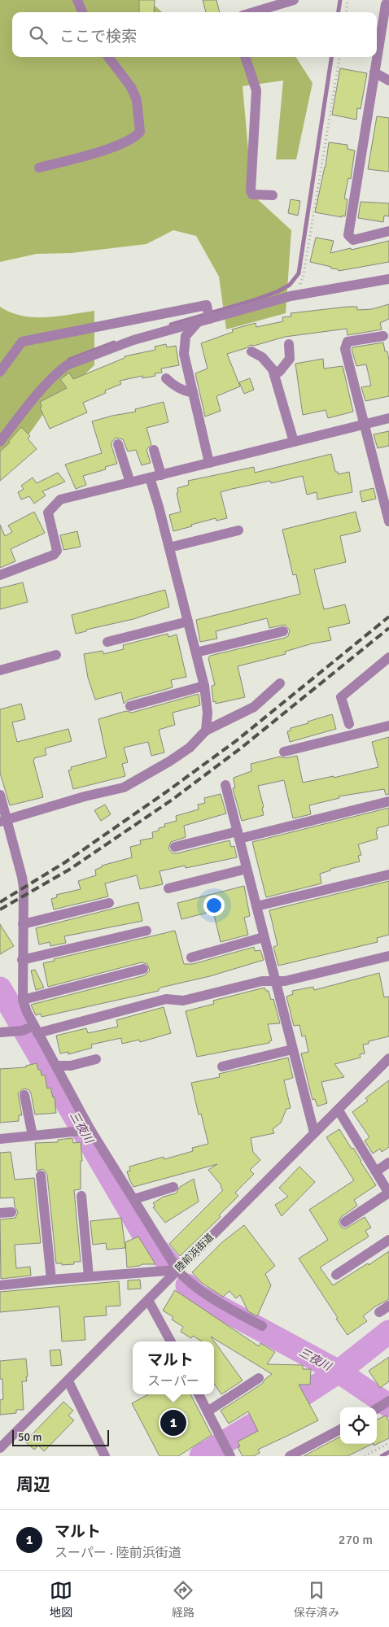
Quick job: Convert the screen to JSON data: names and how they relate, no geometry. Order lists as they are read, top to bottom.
{
  "streets": {
    "street": ["陸前浜街道"]
  },
  "water": ["三夜川"],
  "scale_bar": "50 m",
  "page": {
    "search": "ここで検索",
    "popup": ["マルト", "スーパー"],
    "pins": "1",
    "scale": "50 m",
    "heading": "周辺",
    "list": [
      {
        "mark": "1",
        "name": "マルト",
        "note": "スーパー · 陸前浜街道",
        "value": "270 m"
      }
    ],
    "nav": ["地図", "経路", "保存済み"]
  }
}
